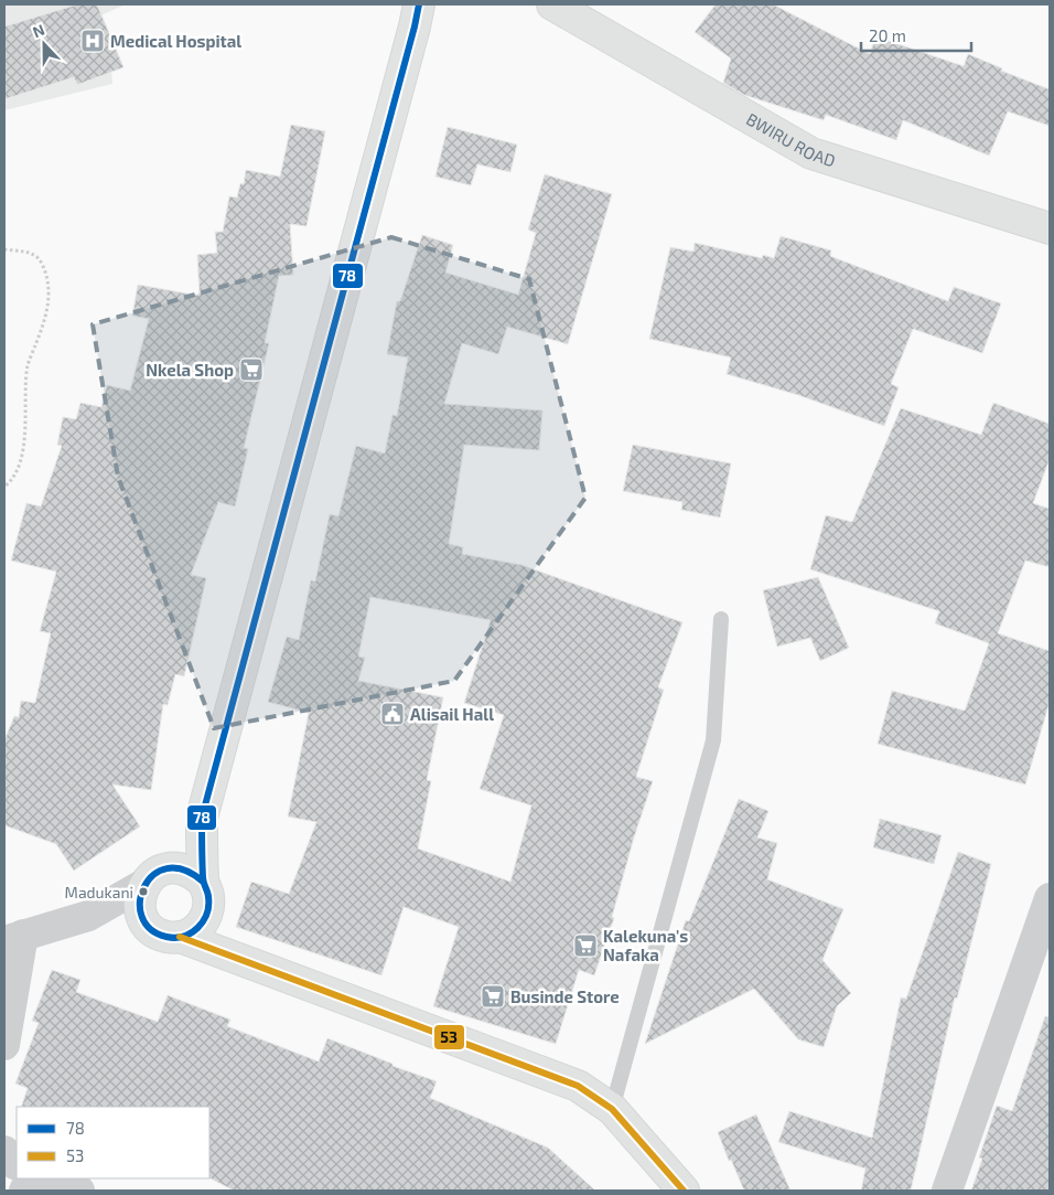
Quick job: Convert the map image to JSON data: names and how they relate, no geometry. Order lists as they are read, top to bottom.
{
  "streets": {
    "main road": ["BWIRU ROAD"]
  },
  "places": {
    "hospital": ["Medical Hospital"],
    "supermarket": ["Nkela Shop", "Kalekuna's Nafaka", "Businde Store"],
    "public building": ["Alisail Hall"],
    "other": ["Madukani"]
  },
  "lines": ["transit line 78", "transit line 53"],
  "legend": ["78", "53"],
  "scale_bar": "20 m",
  "north": "top"
}
